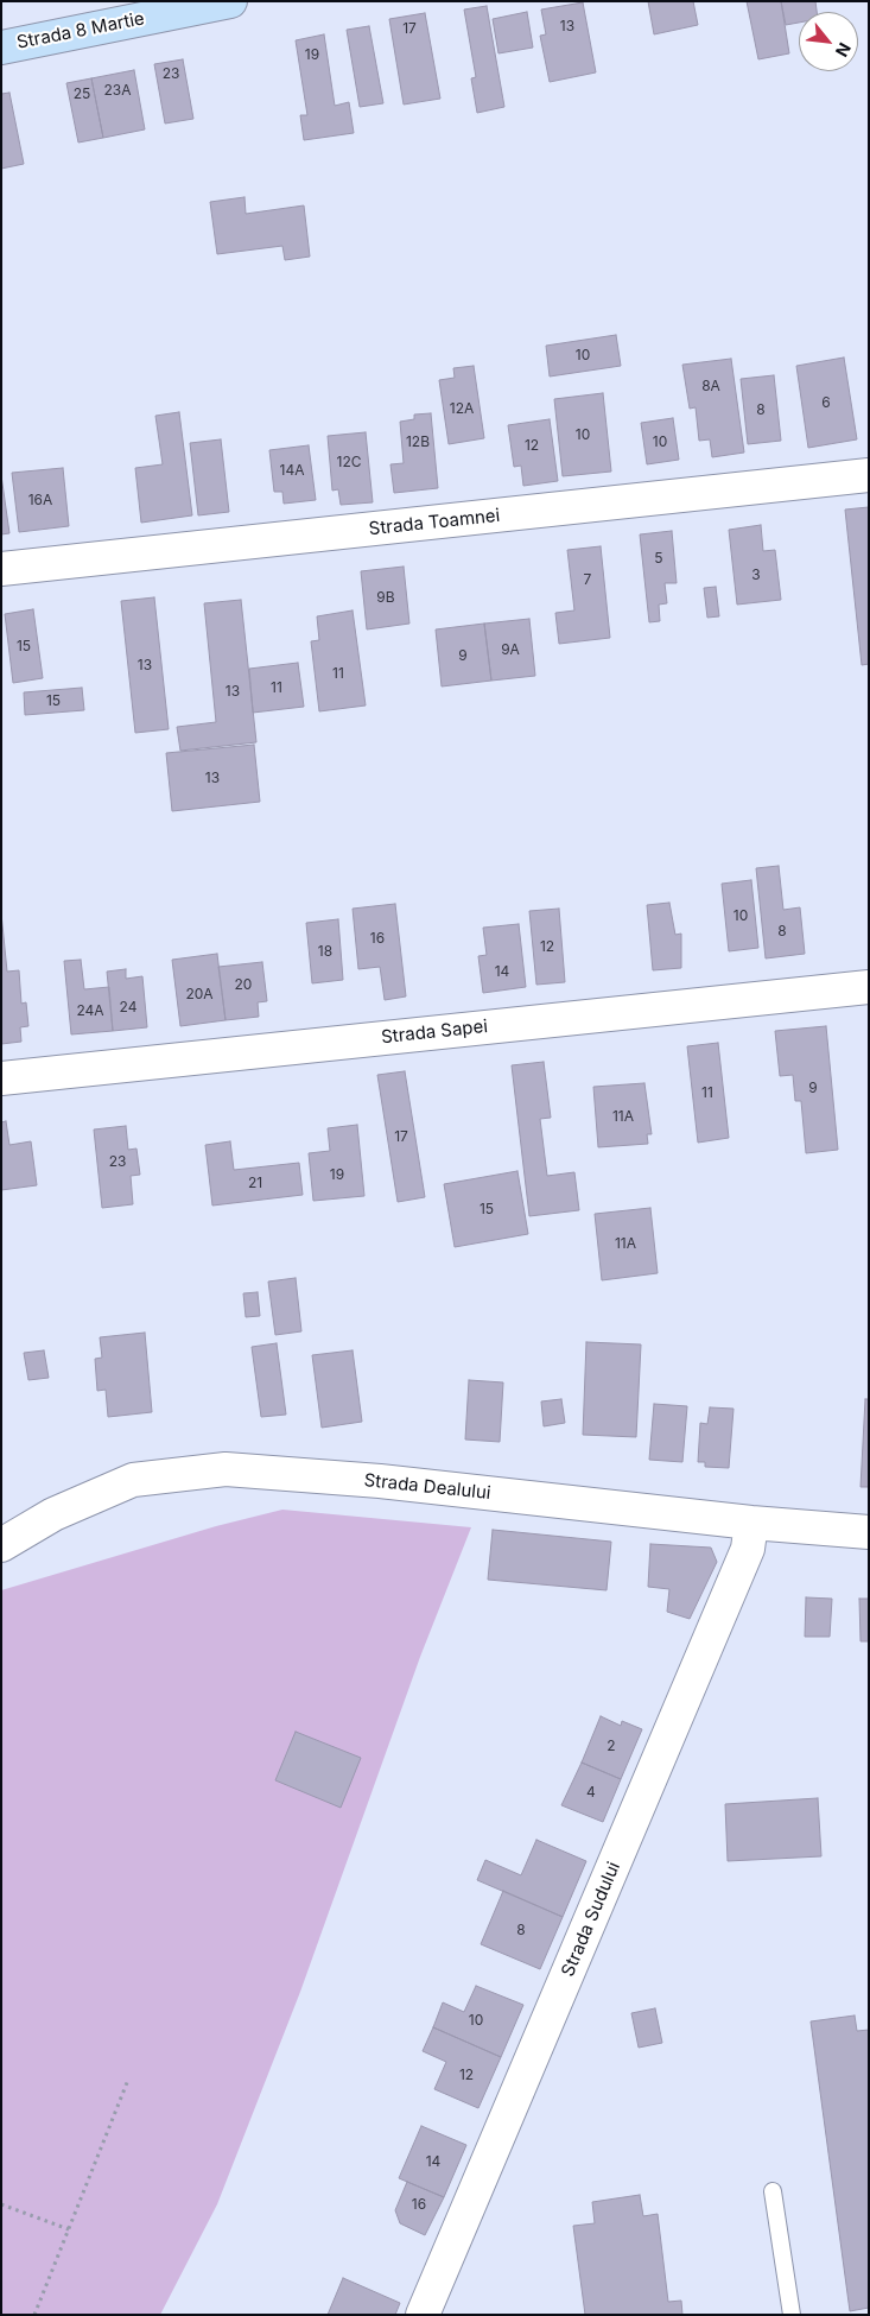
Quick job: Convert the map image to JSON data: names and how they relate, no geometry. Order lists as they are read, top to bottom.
{
  "streets": {
    "street": [
      "Strada 8 Martie",
      "Strada Toamnei",
      "Strada Sapei",
      "Strada Dealului",
      "Strada Sudului"
    ]
  },
  "crossings": [
    ["Strada Dealului", "Strada Sudului"]
  ],
  "house_numbers": [
    "13",
    "17",
    "19",
    "23",
    "23A",
    "25",
    "10",
    "8A",
    "6",
    "12A",
    "8",
    "10",
    "12B",
    "10",
    "12",
    "12C",
    "14A",
    "16A",
    "5",
    "3",
    "7",
    "9B",
    "15",
    "9A",
    "9",
    "13",
    "11",
    "11",
    "13",
    "15",
    "13",
    "10",
    "8",
    "16",
    "12",
    "18",
    "14",
    "20",
    "20A",
    "24",
    "24A",
    "9",
    "11",
    "11A",
    "17",
    "23",
    "19",
    "21",
    "15",
    "11A",
    "2",
    "4",
    "8",
    "10",
    "12",
    "14",
    "16"
  ],
  "north": "bottom right"
}
